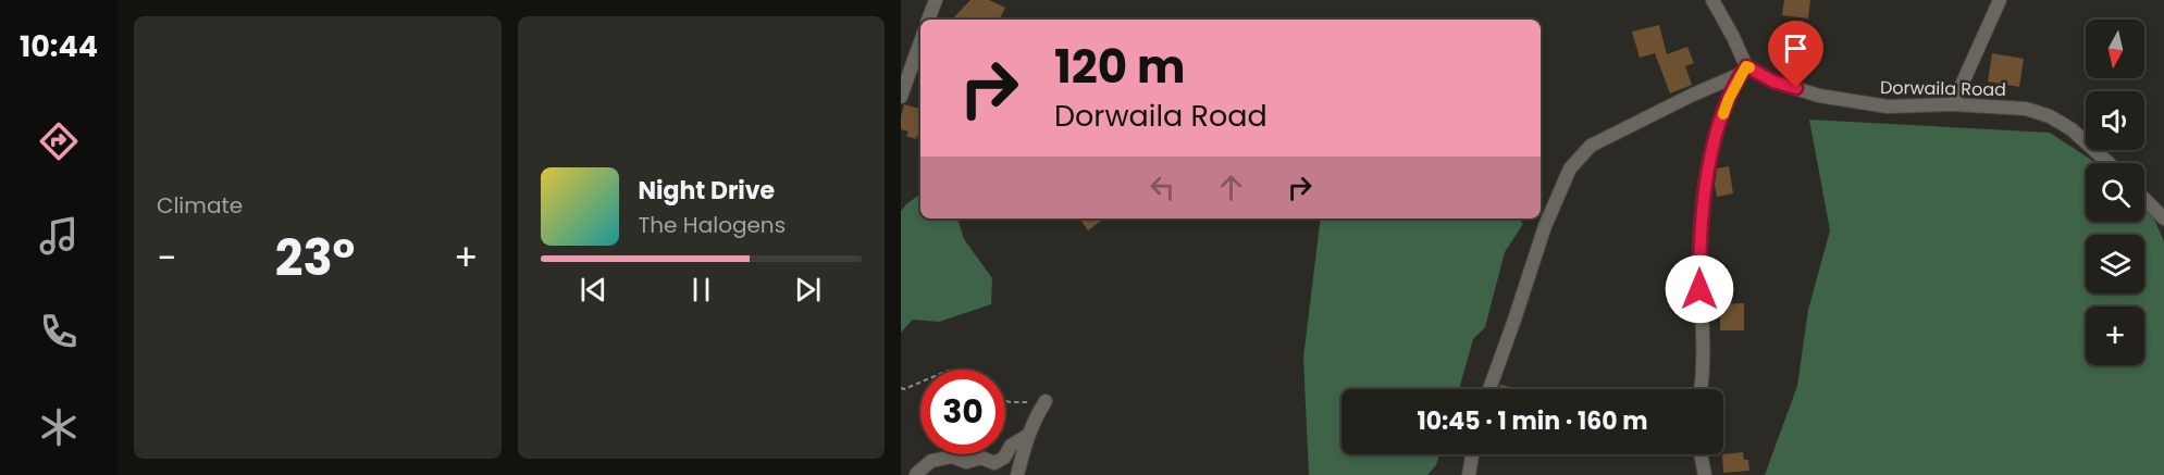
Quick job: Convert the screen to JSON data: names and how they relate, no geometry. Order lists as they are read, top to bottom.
{
  "streets": {
    "street": ["Dorwaila Road"]
  },
  "north": "bottom",
  "page": {
    "tabs": "10:44",
    "tile": "Climate",
    "map_buttons": "+",
    "turn": ["120 m", "Dorwaila Road"],
    "song": ["Night Drive", "The Halogens"],
    "heat": ["−", "23°", "+"],
    "limit": "30",
    "trip": "10:45 · 1 min · 160 m"
  }
}
